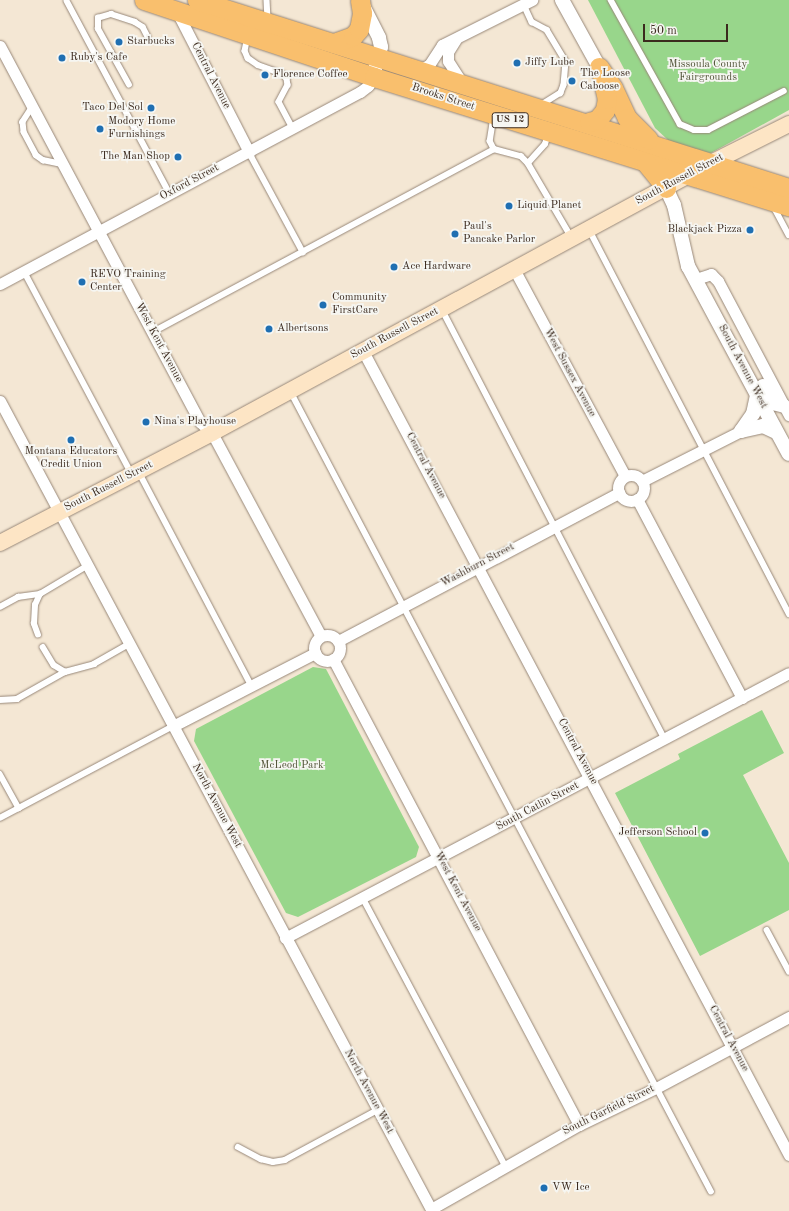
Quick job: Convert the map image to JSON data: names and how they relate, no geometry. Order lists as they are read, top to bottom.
{
  "streets": {
    "highway": ["Brooks Street", "US 12"],
    "main road": ["South Russell Street"],
    "street": [
      "Central Avenue",
      "Oxford Street",
      "West Kent Avenue",
      "South Avenue West",
      "West Sussex Avenue",
      "Washburn Street",
      "North Avenue West",
      "South Catlin Street",
      "South Garfield Street"
    ]
  },
  "crossings": [
    ["Central Avenue", "Brooks Street"],
    ["Central Avenue", "South Russell Street"],
    ["Central Avenue", "Oxford Street"],
    ["Central Avenue", "Washburn Street"],
    ["Central Avenue", "South Catlin Street"],
    ["Central Avenue", "South Garfield Street"],
    ["Brooks Street", "South Russell Street"],
    ["Brooks Street", "Oxford Street"],
    ["South Russell Street", "West Kent Avenue"],
    ["South Russell Street", "South Avenue West"],
    ["South Russell Street", "West Sussex Avenue"],
    ["South Russell Street", "North Avenue West"],
    ["Oxford Street", "West Kent Avenue"],
    ["West Kent Avenue", "Washburn Street"],
    ["West Kent Avenue", "South Catlin Street"],
    ["West Kent Avenue", "South Garfield Street"],
    ["West Sussex Avenue", "Washburn Street"],
    ["North Avenue West", "South Catlin Street"],
    ["North Avenue West", "South Garfield Street"]
  ],
  "parks": ["Missoula County Fairgrounds", "McLeod Park"],
  "places": [
    "Starbucks",
    "Ruby's Cafe",
    "Jiffy Lube",
    "Florence Coffee",
    "The Loose Caboose",
    "Taco Del Sol",
    "Modory Home Furnishings",
    "The Man Shop",
    "Liquid Planet",
    "Blackjack Pizza",
    "Paul's Pancake Parlor",
    "Ace Hardware",
    "REVO Training Center",
    "Community FirstCare",
    "Albertsons",
    "Nina's Playhouse",
    "Montana Educators Credit Union",
    "Jefferson School",
    "VW Ice"
  ],
  "scale_bar": "50 m"
}
